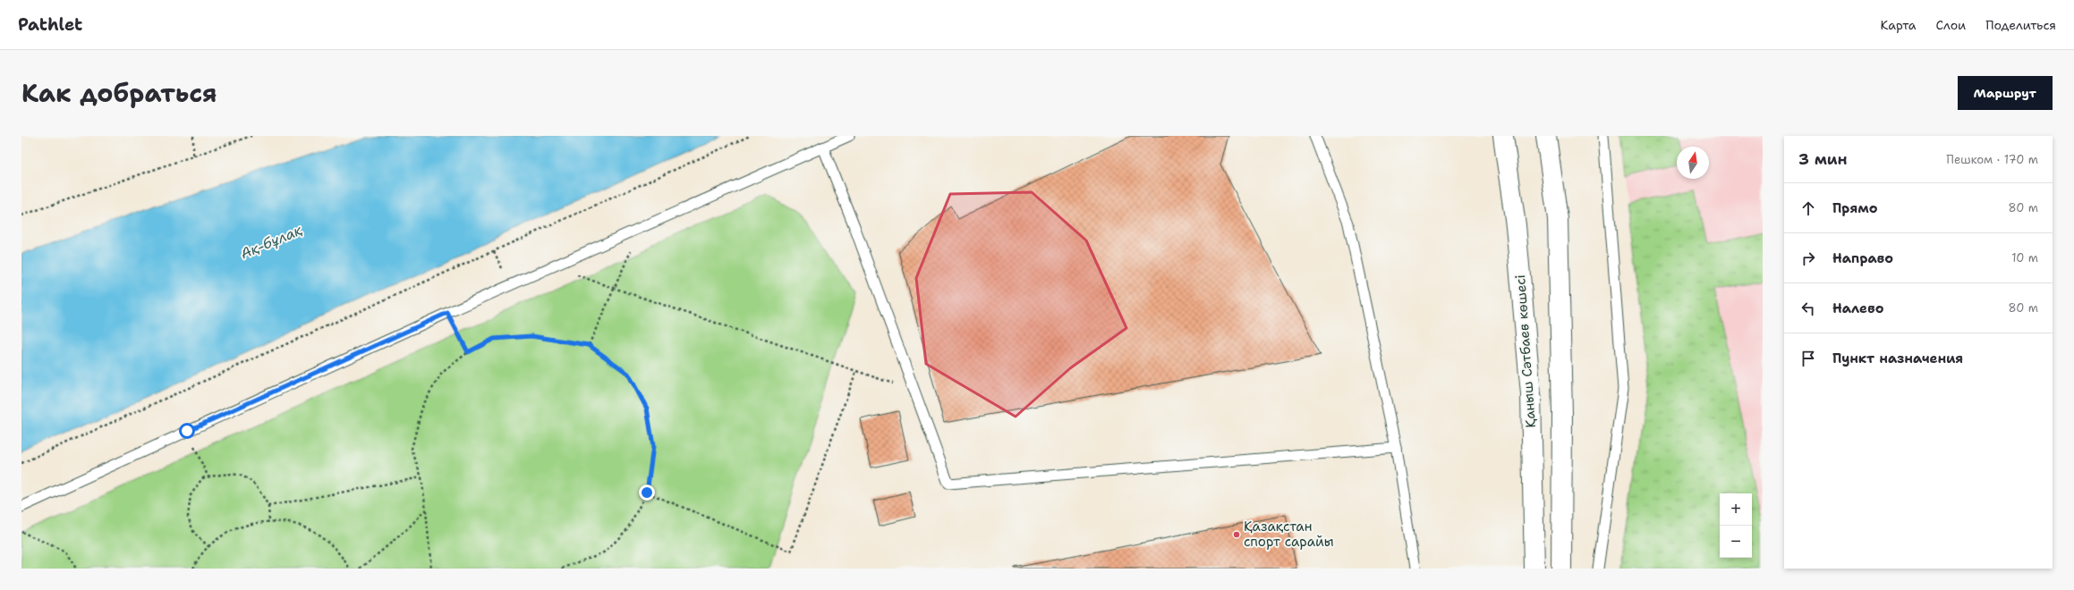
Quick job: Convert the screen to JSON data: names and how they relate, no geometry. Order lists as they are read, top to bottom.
{
  "streets": {
    "main road": ["Қаныш Сәтбаев көшесі"]
  },
  "water": ["Ақ-бұлақ"],
  "places": ["Қазақстан спорт сарайы"],
  "north": "top",
  "page": {
    "header": "Pathlet",
    "nav": ["Карта", "Слои", "Поделиться"],
    "title": "Как добраться",
    "buttons": "Маршрут",
    "heading": ["3 мин", "Пешком · 170 m"],
    "list": [
      ["Прямо", "80 m"],
      ["Направо", "10 m"],
      ["Налево", "80 m"],
      "Пункт назначения"
    ],
    "map_buttons": ["+", "−"]
  }
}
